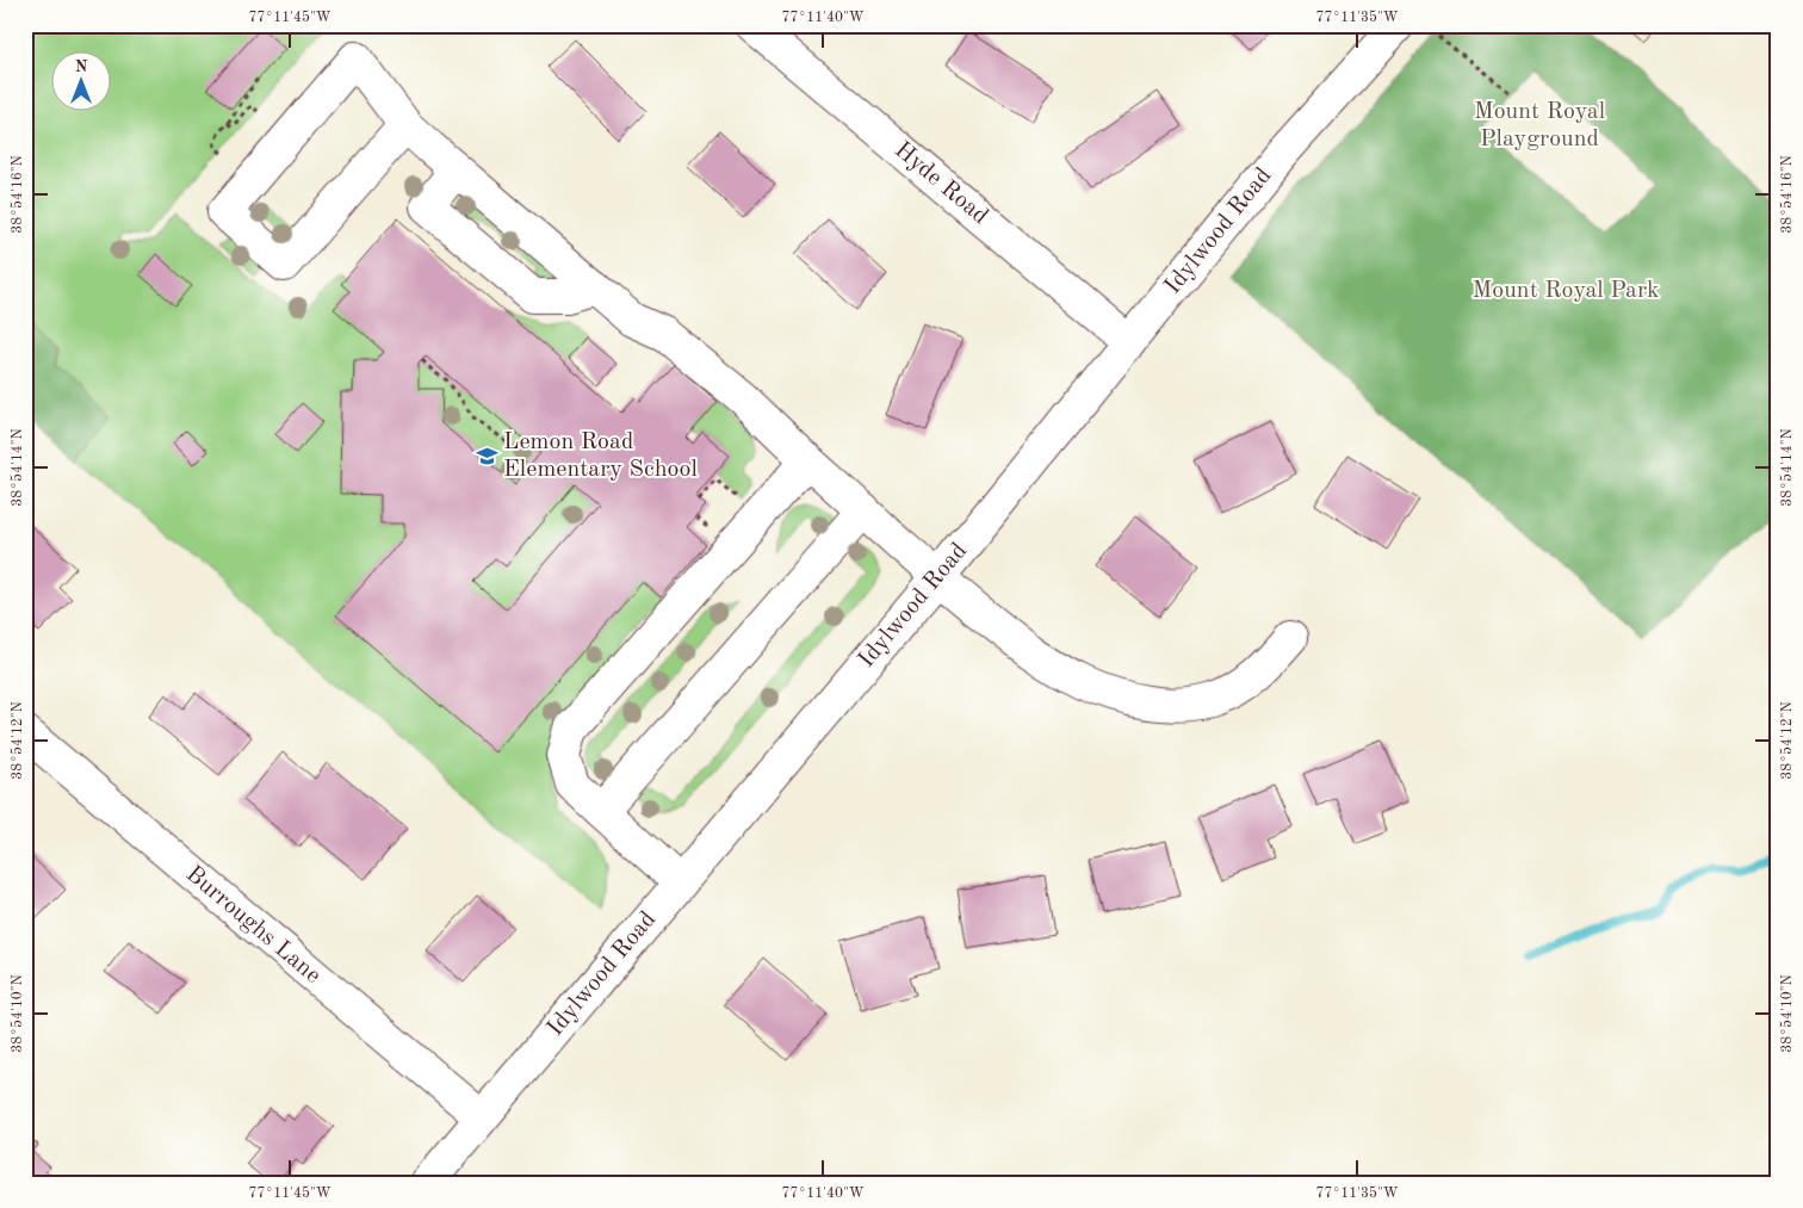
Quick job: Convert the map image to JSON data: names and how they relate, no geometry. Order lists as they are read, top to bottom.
{
  "streets": {
    "main road": ["Hyde Road", "Idylwood Road", "Burroughs Lane"]
  },
  "crossings": [
    ["Hyde Road", "Idylwood Road"],
    ["Idylwood Road", "Burroughs Lane"]
  ],
  "parks": ["Mount Royal Playground", "Mount Royal Park"],
  "places": {
    "school or university": ["Lemon Road Elementary School"]
  },
  "north": "top",
  "coordinates": [
    "77°11'45\"W",
    "77°11'40\"W",
    "77°11'35\"W",
    "38°54'16\"N",
    "38°54'14\"N",
    "38°54'12\"N",
    "38°54'10\"N"
  ]
}
